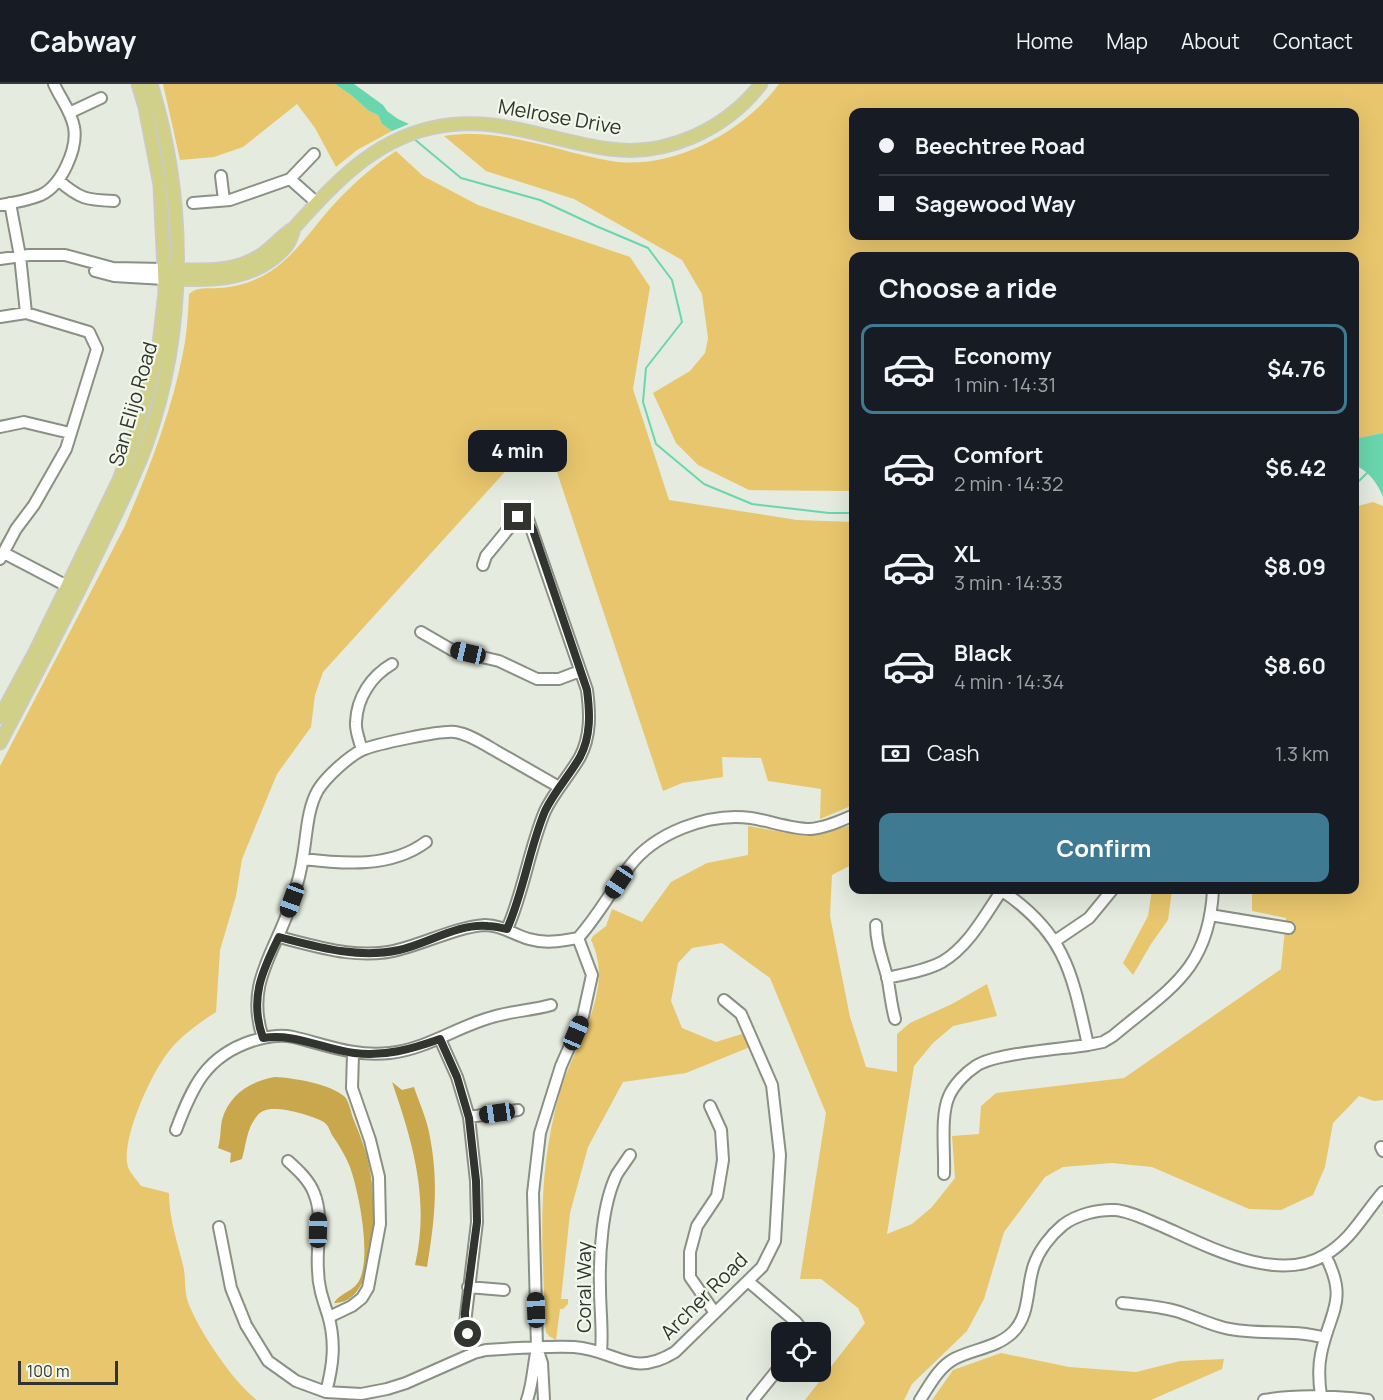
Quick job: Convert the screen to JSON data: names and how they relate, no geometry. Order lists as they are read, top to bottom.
{
  "streets": {
    "main road": ["Melrose Drive", "San Elijo Road"],
    "street": ["Coral Way", "Archer Road"]
  },
  "crossings": [
    ["Melrose Drive", "San Elijo Road"],
    ["Coral Way", "Archer Road"]
  ],
  "scale_bar": "100 m",
  "page": {
    "header": "Cabway",
    "nav": [
      "Home",
      "Map",
      "About",
      "Contact"
    ],
    "banner": ["Beechtree Road", "Sagewood Way"],
    "heading": "Choose a ride",
    "list": [
      {
        "name": "Economy",
        "note": "1 min · 14:31",
        "value": "$4.76"
      },
      {
        "name": "Comfort",
        "note": "2 min · 14:32",
        "value": "$6.42"
      },
      {
        "name": "XL",
        "note": "3 min · 14:33",
        "value": "$8.09"
      },
      {
        "name": "Black",
        "note": "4 min · 14:34",
        "value": "$8.60"
      }
    ],
    "bubble": "4 min",
    "pay": ["Cash", "1.3 km"],
    "buttons": "Confirm",
    "scale": "100 m"
  }
}
